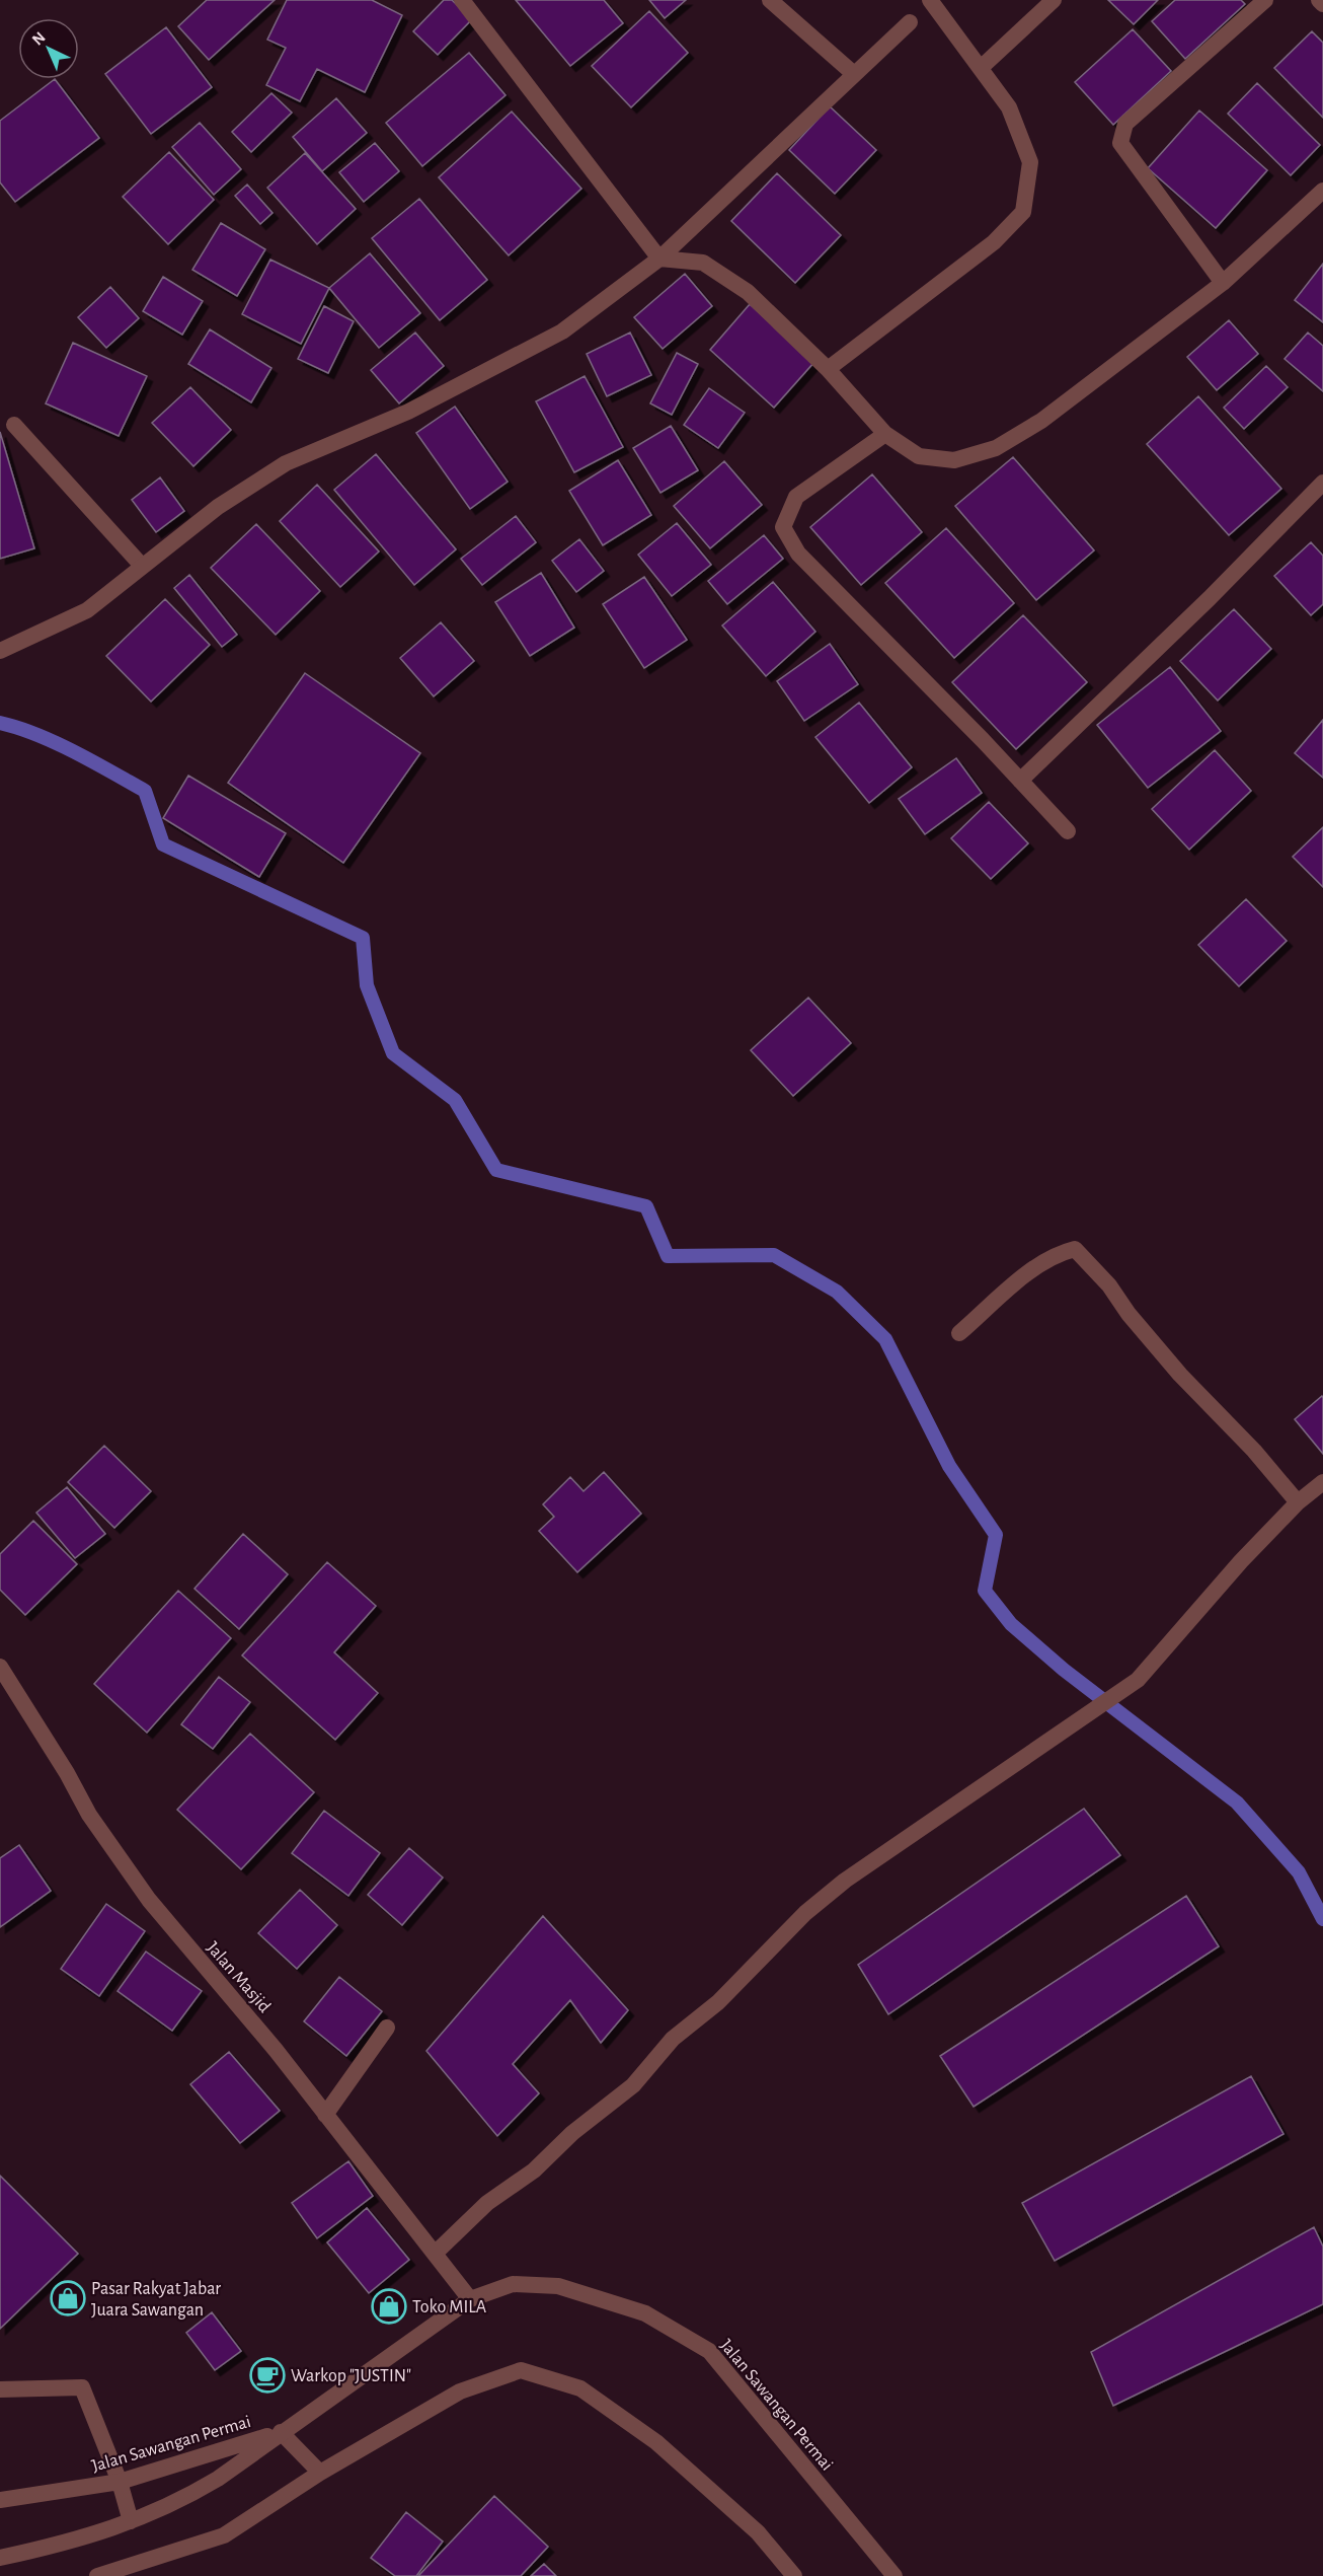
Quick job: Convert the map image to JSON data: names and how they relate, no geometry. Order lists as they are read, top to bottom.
{
  "streets": {
    "street": ["Jalan Masjid", "Jalan Sawangan Permai"]
  },
  "crossings": [
    ["Jalan Masjid", "Jalan Sawangan Permai"]
  ],
  "places": {
    "shop": ["Pasar Rakyat Jabar Juara Sawangan", "Toko MILA"],
    "cafe": ["Warkop \"JUSTIN\""]
  },
  "north": "top left"
}
